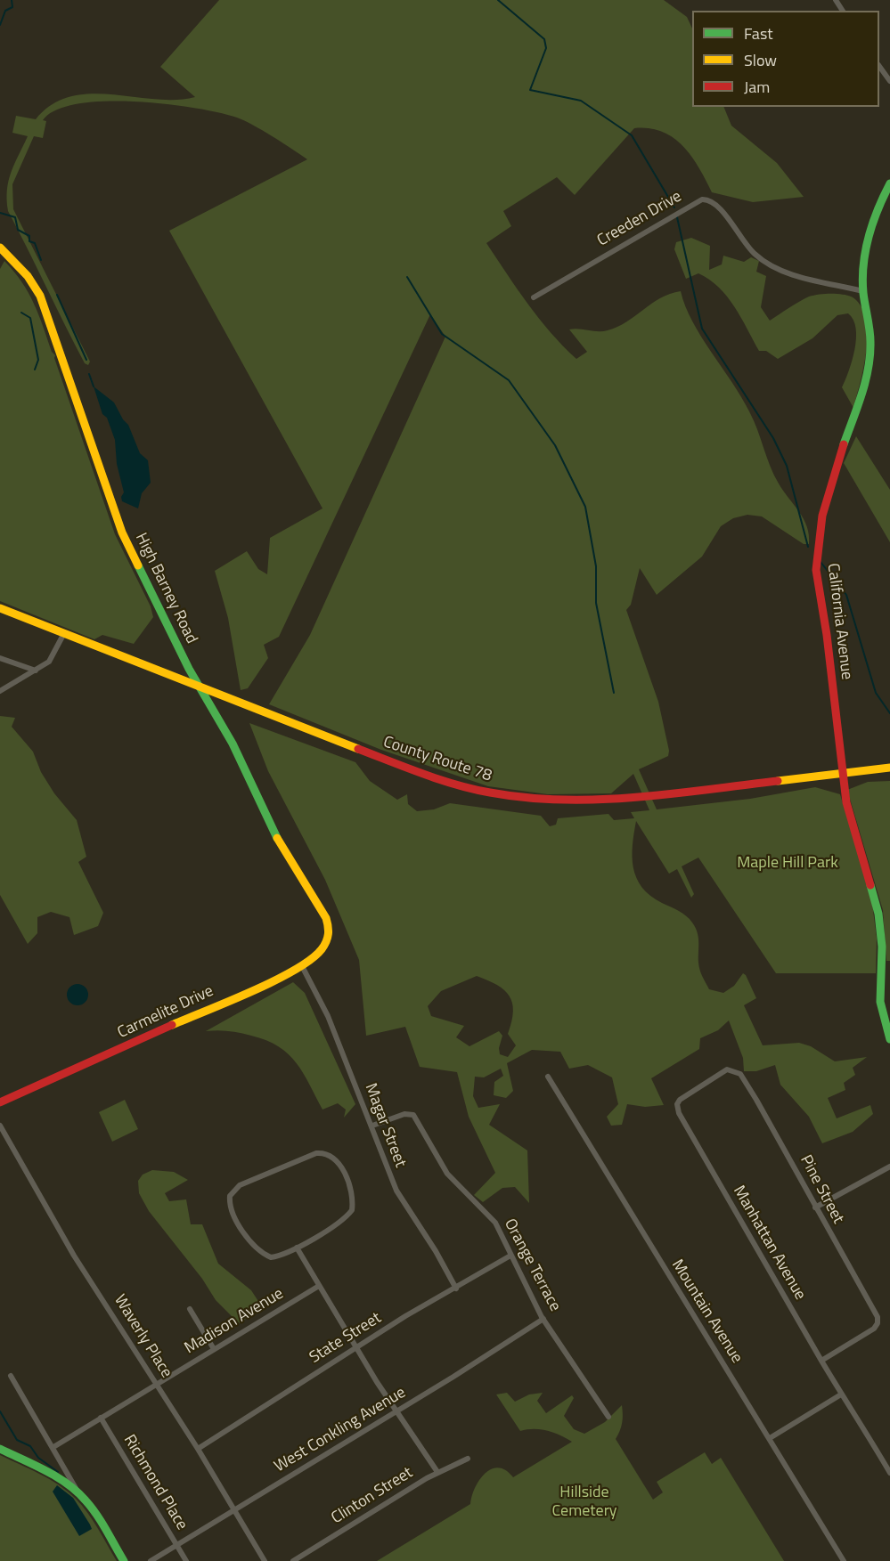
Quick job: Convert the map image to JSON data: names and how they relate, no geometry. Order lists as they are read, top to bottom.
{
  "streets": {
    "street": [
      "Creeden Drive",
      "High Barney Road",
      "California Avenue",
      "County Route 78",
      "Carmelite Drive",
      "Magar Street",
      "Pine Street",
      "Manhattan Avenue",
      "Orange Terrace",
      "Mountain Avenue",
      "Madison Avenue",
      "Waverly Place",
      "State Street",
      "West Conkling Avenue",
      "Richmond Place",
      "Clinton Street"
    ]
  },
  "crossings": [
    ["Creeden Drive", "California Avenue"],
    ["High Barney Road", "County Route 78"],
    ["High Barney Road", "Carmelite Drive"],
    ["California Avenue", "County Route 78"],
    ["Carmelite Drive", "Magar Street"],
    ["Magar Street", "Orange Terrace"],
    ["Magar Street", "State Street"],
    ["Pine Street", "Manhattan Avenue"],
    ["Orange Terrace", "State Street"],
    ["Orange Terrace", "West Conkling Avenue"],
    ["Madison Avenue", "Waverly Place"],
    ["Madison Avenue", "Richmond Place"],
    ["Waverly Place", "State Street"],
    ["Waverly Place", "West Conkling Avenue"],
    ["West Conkling Avenue", "Richmond Place"]
  ],
  "parks": ["Maple Hill Park", "Hillside Cemetery"],
  "legend": ["Fast", "Slow", "Jam"]
}
